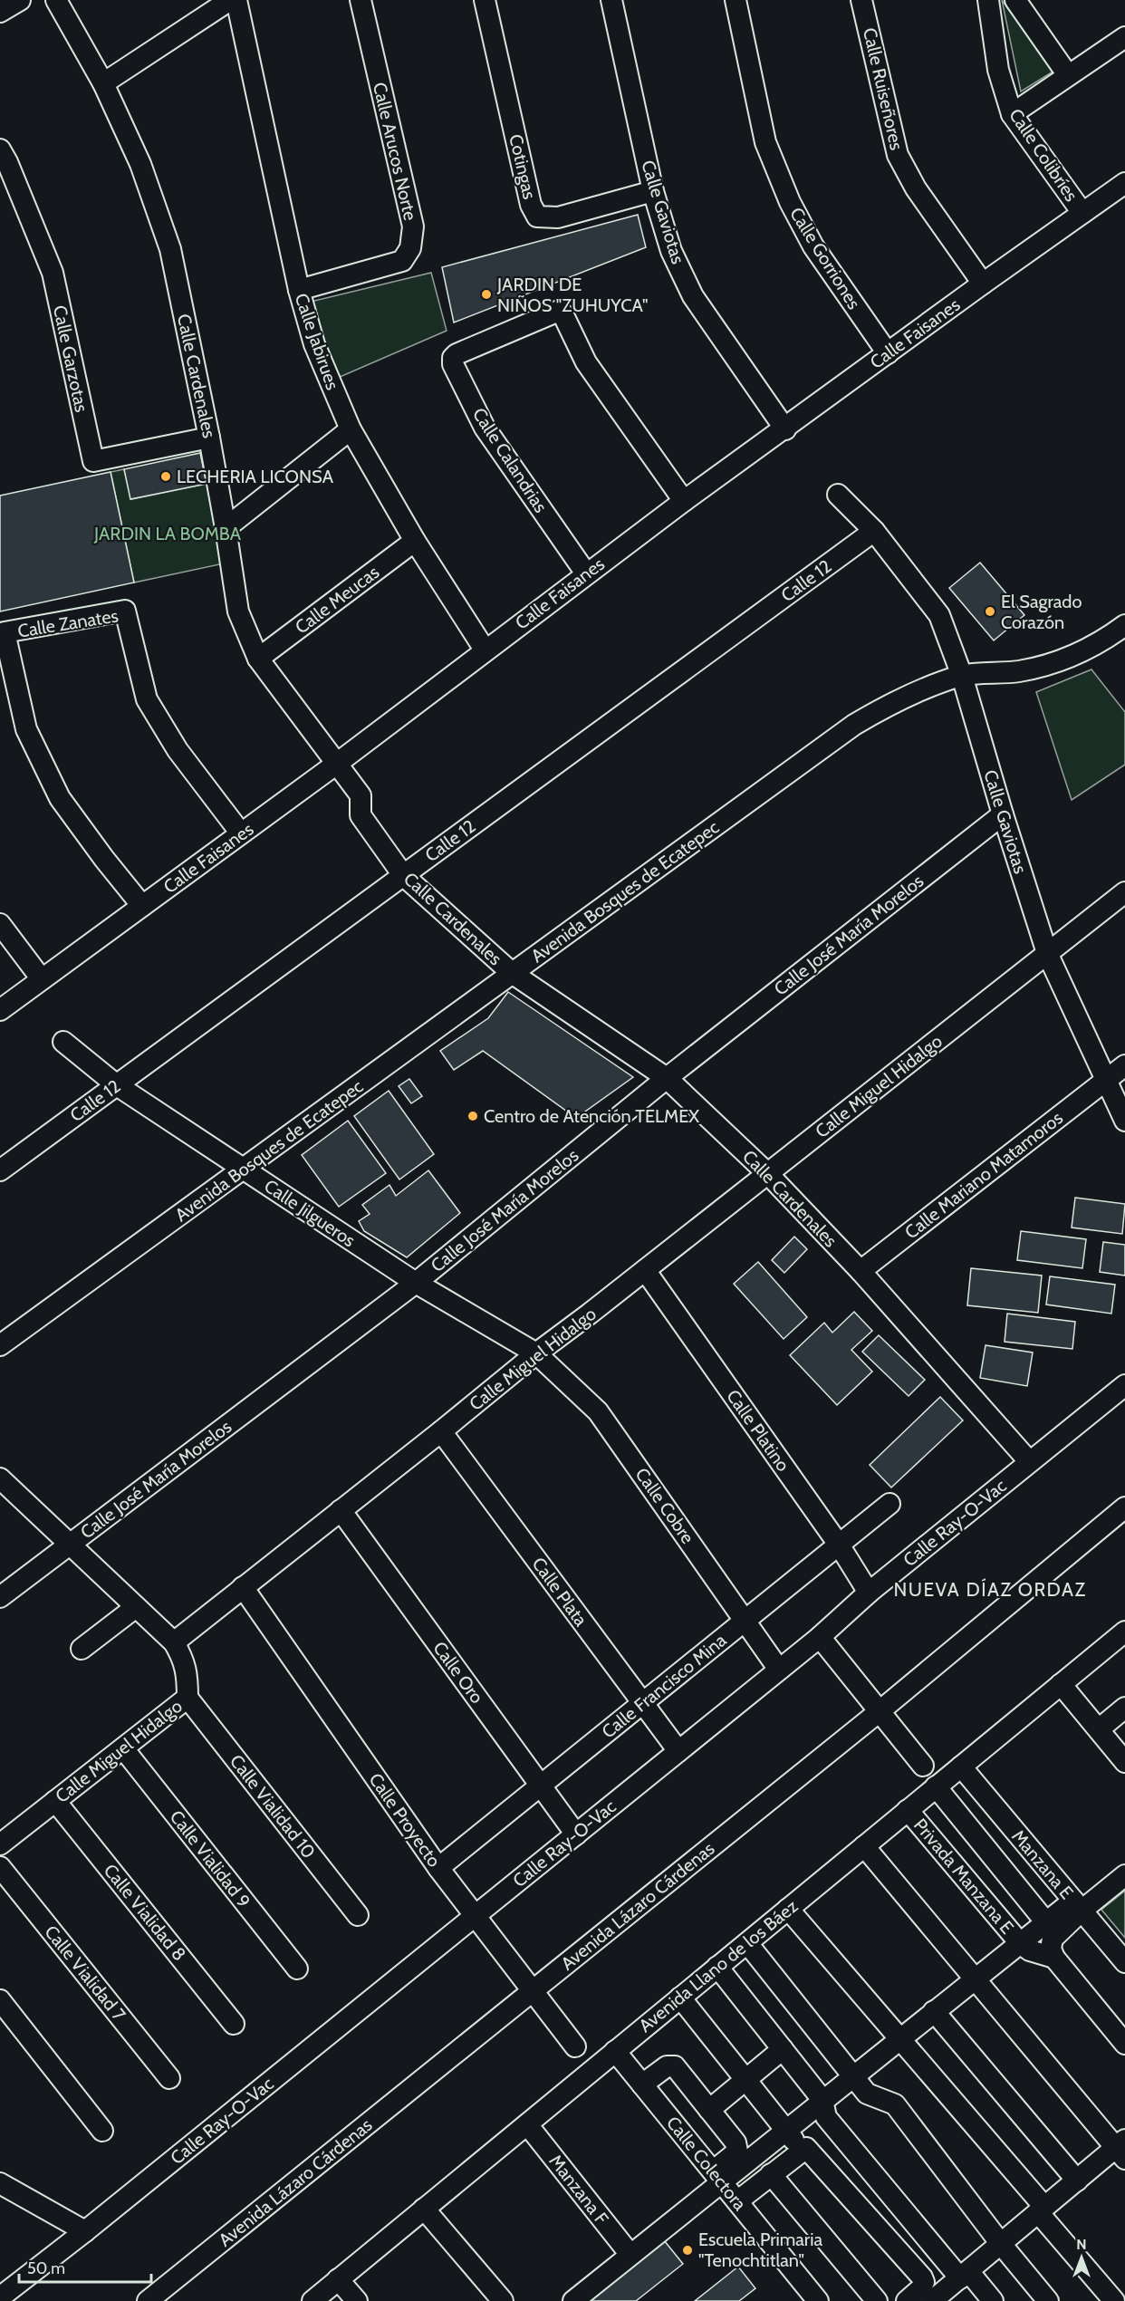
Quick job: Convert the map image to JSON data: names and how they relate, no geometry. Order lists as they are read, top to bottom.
{
  "streets": {
    "street": [
      "Calle Ruiseñores",
      "Calle Arucos Norte",
      "Calle Colibríes",
      "Cotingas",
      "Calle Gaviotas",
      "Calle Gorriones",
      "Calle Faisanes",
      "Calle Jabirues",
      "Calle Garzotas",
      "Calle Cardenales",
      "Calle Calandrias",
      "Calle 12",
      "Calle Meucas",
      "Calle Zanates",
      "Avenida Bosques de Ecatepec",
      "Calle José María Morelos",
      "Calle Miguel Hidalgo",
      "Calle Mariano Matamoros",
      "Calle Jilgueros",
      "Calle Platino",
      "Calle Cobre",
      "Calle Ray-O-Vac",
      "Calle Plata",
      "Calle Oro",
      "Calle Francisco Mina",
      "Calle Vialidad 10",
      "Calle Proyecto",
      "Calle Vialidad 9",
      "Manzana E",
      "Privada Manzana E",
      "Avenida Lázaro Cárdenas",
      "Calle Vialidad 8",
      "Avenida Llano de los Báez",
      "Calle Vialidad 7",
      "Calle Colectora",
      "Manzana F"
    ]
  },
  "crossings": [
    ["Calle Ruiseñores", "Calle Faisanes"],
    ["Calle Arucos Norte", "Calle Jabirues"],
    ["Calle Colibríes", "Calle Faisanes"],
    ["Cotingas", "Calle Gaviotas"],
    ["Calle Gaviotas", "Calle Faisanes"],
    ["Calle Gaviotas", "Calle 12"],
    ["Calle Gaviotas", "Avenida Bosques de Ecatepec"],
    ["Calle Gaviotas", "Calle José María Morelos"],
    ["Calle Gaviotas", "Calle Miguel Hidalgo"],
    ["Calle Gaviotas", "Calle Mariano Matamoros"],
    ["Calle Gorriones", "Calle Faisanes"],
    ["Calle Faisanes", "Calle Jabirues"],
    ["Calle Faisanes", "Calle Cardenales"],
    ["Calle Faisanes", "Calle Calandrias"],
    ["Calle Faisanes", "Calle Zanates"],
    ["Calle Jabirues", "Calle Meucas"],
    ["Calle Garzotas", "Calle Cardenales"],
    ["Calle Cardenales", "Calle 12"],
    ["Calle Cardenales", "Calle Meucas"],
    ["Calle Cardenales", "Avenida Bosques de Ecatepec"],
    ["Calle Cardenales", "Calle José María Morelos"],
    ["Calle Cardenales", "Calle Miguel Hidalgo"],
    ["Calle Cardenales", "Calle Mariano Matamoros"],
    ["Calle Cardenales", "Calle Ray-O-Vac"],
    ["Calle 12", "Calle Jilgueros"],
    ["Avenida Bosques de Ecatepec", "Calle Jilgueros"],
    ["Calle José María Morelos", "Calle Jilgueros"],
    ["Calle Miguel Hidalgo", "Calle Jilgueros"],
    ["Calle Miguel Hidalgo", "Calle Platino"],
    ["Calle Miguel Hidalgo", "Calle Cobre"],
    ["Calle Miguel Hidalgo", "Calle Plata"],
    ["Calle Miguel Hidalgo", "Calle Oro"],
    ["Calle Miguel Hidalgo", "Calle Vialidad 10"],
    ["Calle Miguel Hidalgo", "Calle Proyecto"],
    ["Calle Miguel Hidalgo", "Calle Vialidad 9"],
    ["Calle Miguel Hidalgo", "Calle Vialidad 8"],
    ["Calle Jilgueros", "Calle Cobre"],
    ["Calle Platino", "Calle Ray-O-Vac"],
    ["Calle Platino", "Calle Francisco Mina"],
    ["Calle Cobre", "Calle Ray-O-Vac"],
    ["Calle Cobre", "Calle Francisco Mina"],
    ["Calle Ray-O-Vac", "Calle Plata"],
    ["Calle Ray-O-Vac", "Calle Oro"],
    ["Calle Ray-O-Vac", "Calle Proyecto"],
    ["Calle Plata", "Calle Francisco Mina"],
    ["Calle Oro", "Calle Francisco Mina"],
    ["Calle Francisco Mina", "Calle Proyecto"],
    ["Calle Proyecto", "Avenida Lázaro Cárdenas"],
    ["Manzana E", "Avenida Llano de los Báez"],
    ["Privada Manzana E", "Avenida Llano de los Báez"],
    ["Avenida Llano de los Báez", "Calle Colectora"],
    ["Avenida Llano de los Báez", "Manzana F"]
  ],
  "districts": ["NUEVA DÍAZ ORDAZ"],
  "parks": ["JARDIN LA BOMBA"],
  "places": [
    "JARDIN DE NIÑOS \"ZUHUYCA\"",
    "LECHERIA LICONSA",
    "El Sagrado Corazón",
    "Centro de Atención TELMEX",
    "Escuela Primaria \"Tenochtitlan\""
  ],
  "scale_bar": "50 m",
  "north": "top"
}
